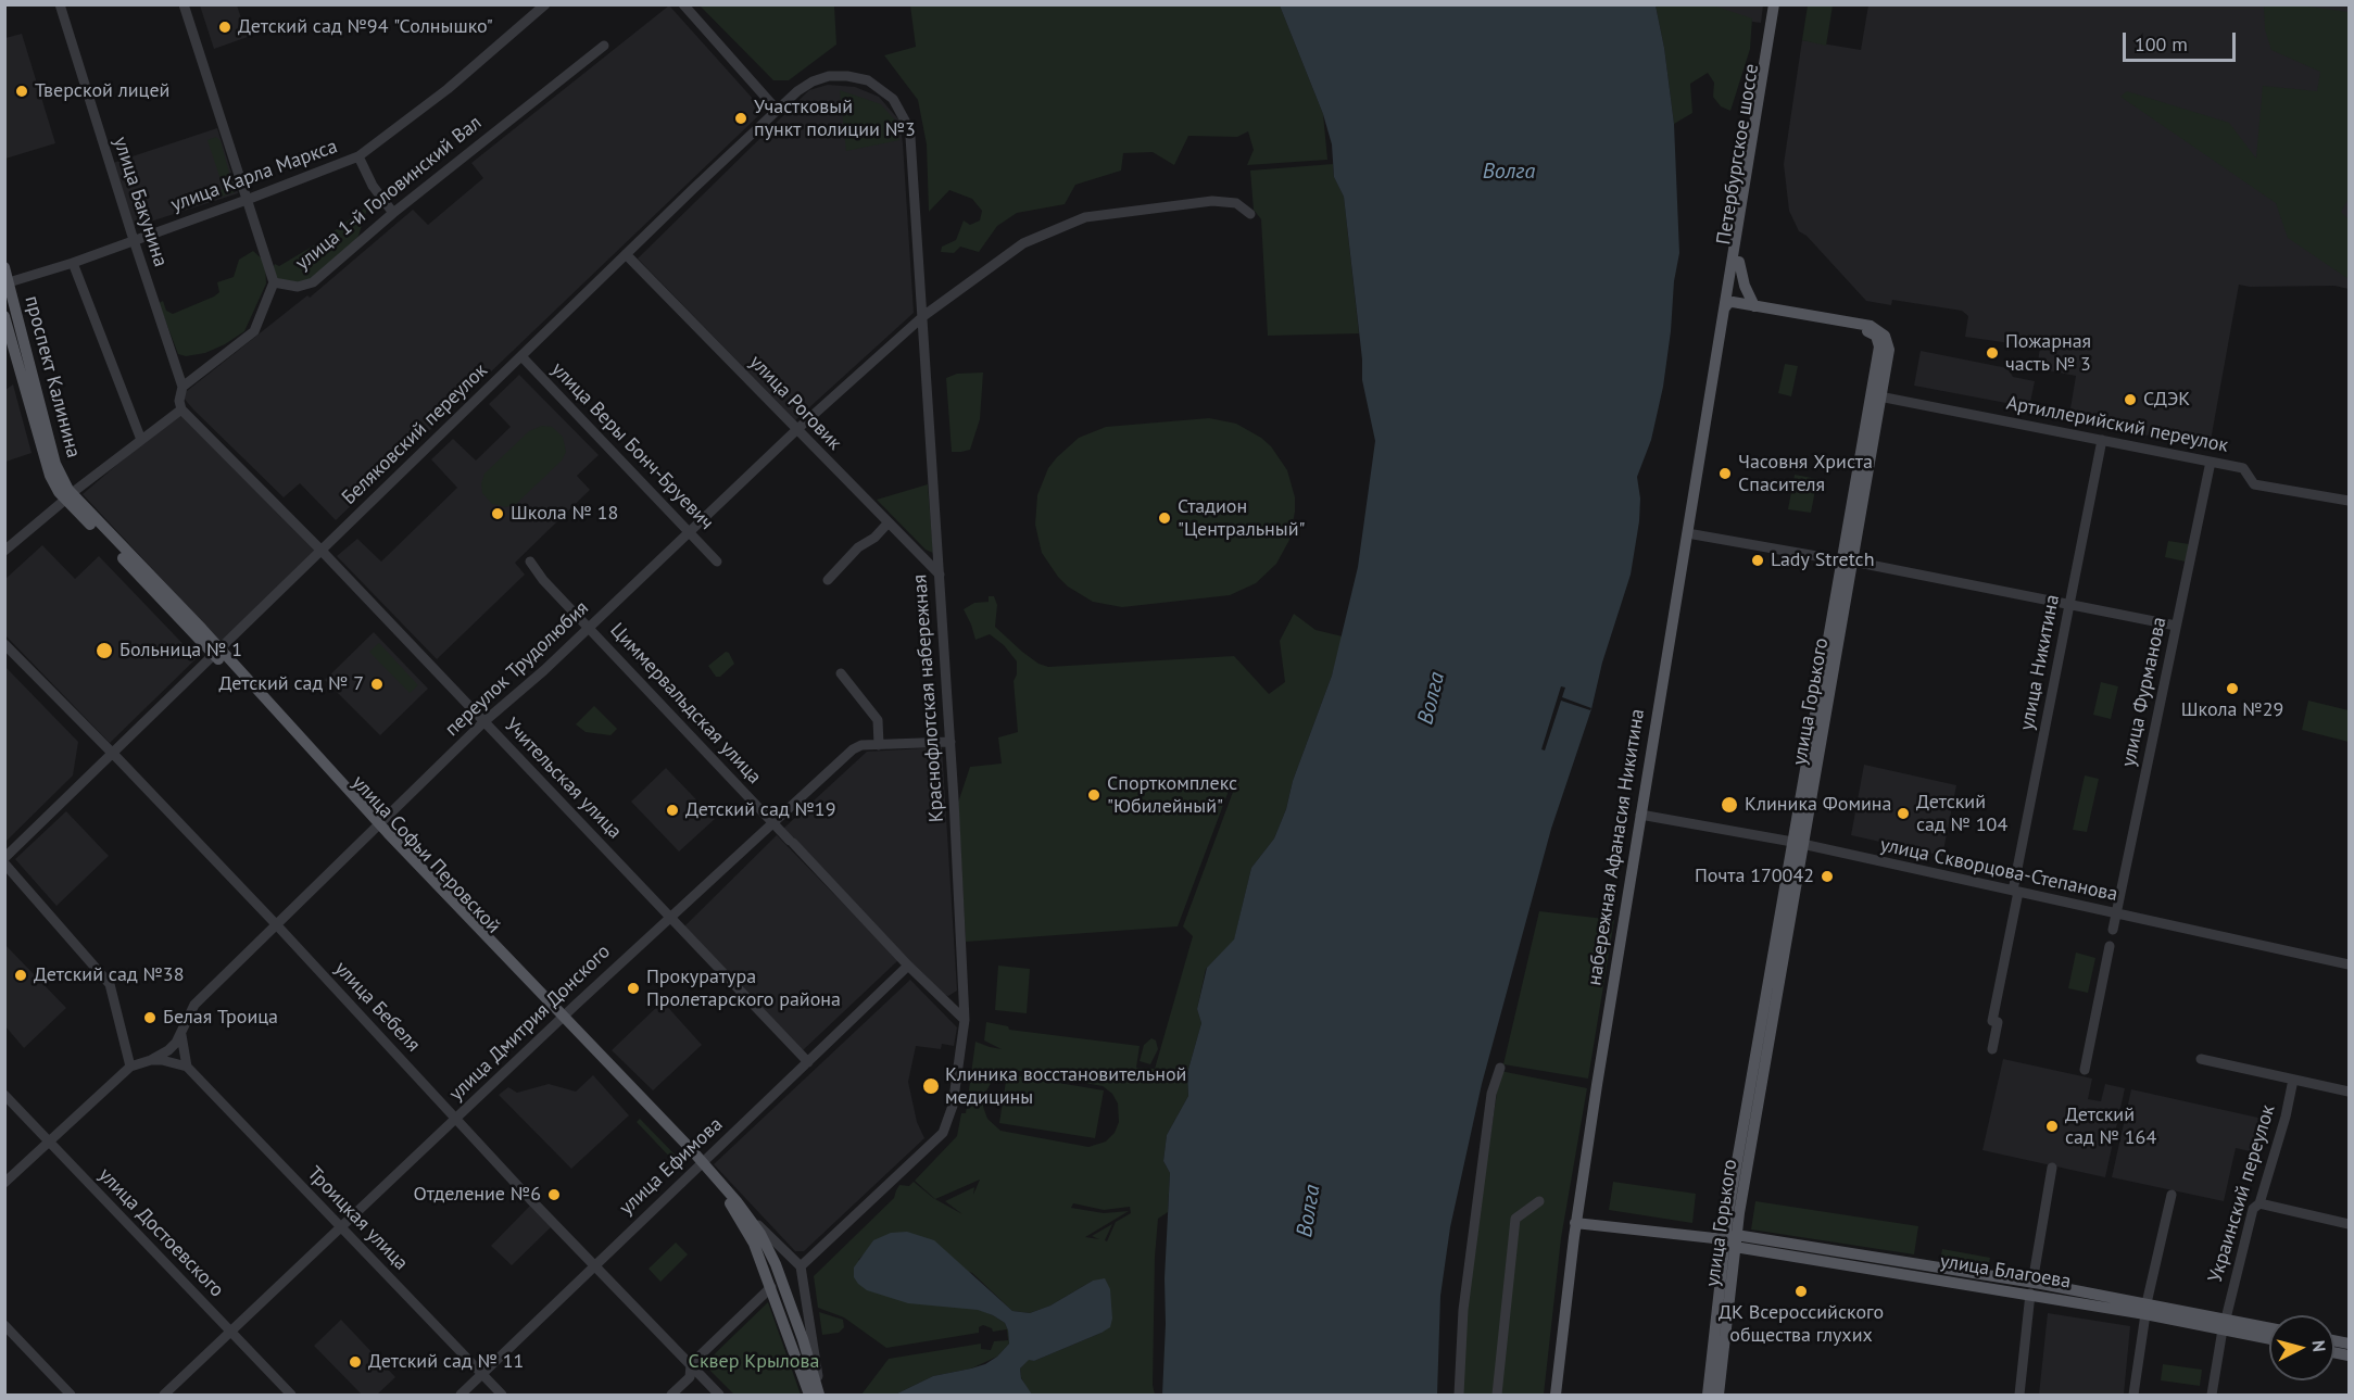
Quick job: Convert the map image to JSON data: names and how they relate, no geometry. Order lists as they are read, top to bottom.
{
  "streets": {
    "main road": [
      "Петербургское шоссе",
      "проспект Калинина",
      "улица Горького",
      "набережная Афанасия Никитина",
      "улица Софьи Перовской",
      "улица Благоева"
    ],
    "street": [
      "улица Карла Маркса",
      "улица 1-й Головинский Вал",
      "улица Бакунина",
      "улица Роговик",
      "Артиллерийский переулок",
      "Беляковский переулок",
      "улица Веры Бонч-Бруевич",
      "улица Никитина",
      "переулок Трудолюбия",
      "улица Фурманова",
      "Краснофлотская набережная",
      "Циммервальдская улица",
      "Учительская улица",
      "улица Скворцова-Степанова",
      "улица Бебеля",
      "улица Дмитрия Донского",
      "улица Ефимова",
      "Украинский переулок",
      "Троицкая улица",
      "улица Достоевского"
    ]
  },
  "crossings": [
    ["Петербургское шоссе", "улица Горького"],
    ["Петербургское шоссе", "набережная Афанасия Никитина"],
    ["улица Карла Маркса", "улица Бакунина"],
    ["улица Карла Маркса", "проспект Калинина"],
    ["улица 1-й Головинский Вал", "улица Бакунина"],
    ["улица Бакунина", "Учительская улица"],
    ["проспект Калинина", "улица Софьи Перовской"],
    ["улица Роговик", "Беляковский переулок"],
    ["улица Роговик", "переулок Трудолюбия"],
    ["улица Роговик", "Краснофлотская набережная"],
    ["Артиллерийский переулок", "улица Никитина"],
    ["Артиллерийский переулок", "улица Фурманова"],
    ["Артиллерийский переулок", "улица Горького"],
    ["Беляковский переулок", "улица Веры Бонч-Бруевич"],
    ["Беляковский переулок", "Краснофлотская набережная"],
    ["Беляковский переулок", "Учительская улица"],
    ["Беляковский переулок", "улица Софьи Перовской"],
    ["Беляковский переулок", "улица Бебеля"],
    ["улица Веры Бонч-Бруевич", "переулок Трудолюбия"],
    ["улица Никитина", "улица Скворцова-Степанова"],
    ["переулок Трудолюбия", "Краснофлотская набережная"],
    ["переулок Трудолюбия", "Циммервальдская улица"],
    ["переулок Трудолюбия", "Учительская улица"],
    ["переулок Трудолюбия", "улица Софьи Перовской"],
    ["переулок Трудолюбия", "улица Бебеля"],
    ["улица Фурманова", "улица Скворцова-Степанова"],
    ["Краснофлотская набережная", "Циммервальдская улица"],
    ["Краснофлотская набережная", "улица Дмитрия Донского"],
    ["улица Горького", "набережная Афанасия Никитина"],
    ["улица Горького", "улица Скворцова-Степанова"],
    ["улица Горького", "улица Благоева"],
    ["Циммервальдская улица", "улица Дмитрия Донского"],
    ["Циммервальдская улица", "улица Ефимова"],
    ["Учительская улица", "улица Дмитрия Донского"],
    ["Учительская улица", "улица Ефимова"],
    ["набережная Афанасия Никитина", "улица Скворцова-Степанова"],
    ["набережная Афанасия Никитина", "улица Благоева"],
    ["улица Софьи Перовской", "улица Дмитрия Донского"],
    ["улица Софьи Перовской", "улица Ефимова"],
    ["улица Бебеля", "улица Дмитрия Донского"],
    ["улица Бебеля", "улица Ефимова"],
    ["улица Дмитрия Донского", "Троицкая улица"],
    ["улица Дмитрия Донского", "улица Достоевского"],
    ["улица Ефимова", "Троицкая улица"],
    ["Украинский переулок", "улица Благоева"]
  ],
  "water": ["Волга"],
  "parks": ["Сквер Крылова"],
  "places": [
    "Детский сад №94 \"Солнышко\"",
    "Тверской лицей",
    "Участковый пункт полиции №3",
    "Пожарная часть № 3",
    "СДЭК",
    "Часовня Христа Спасителя",
    "Школа № 18",
    "Стадион \"Центральный\"",
    "Lady Stretch",
    "Больница № 1",
    "Детский сад № 7",
    "Школа №29",
    "Спорткомплекс \"Юбилейный\"",
    "Клиника Фомина",
    "Детский сад №19",
    "Детский сад № 104",
    "Почта 170042",
    "Детский сад №38",
    "Прокуратура Пролетарского района",
    "Белая Троица",
    "Клиника восстановительной медицины",
    "Детский сад № 164",
    "Отделение №6",
    "ДК Всероссийского общества глухих",
    "Детский сад № 11"
  ],
  "scale_bar": "100 m",
  "north": "right"
}
